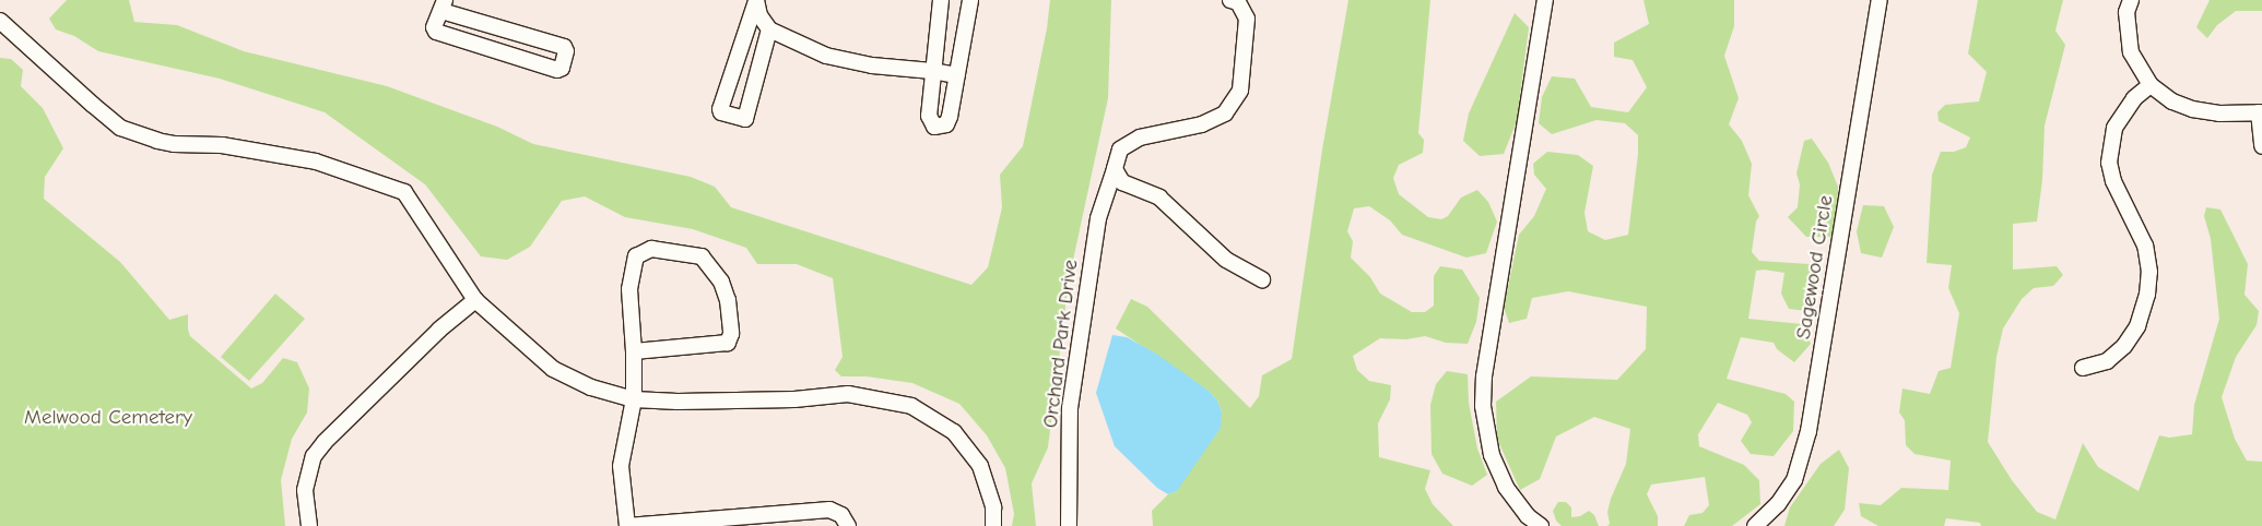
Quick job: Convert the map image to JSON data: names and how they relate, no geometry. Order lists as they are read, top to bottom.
{
  "streets": {
    "street": ["Sagewood Circle", "Orchard Park Drive"]
  },
  "parks": ["Melwood Cemetery"]
}
